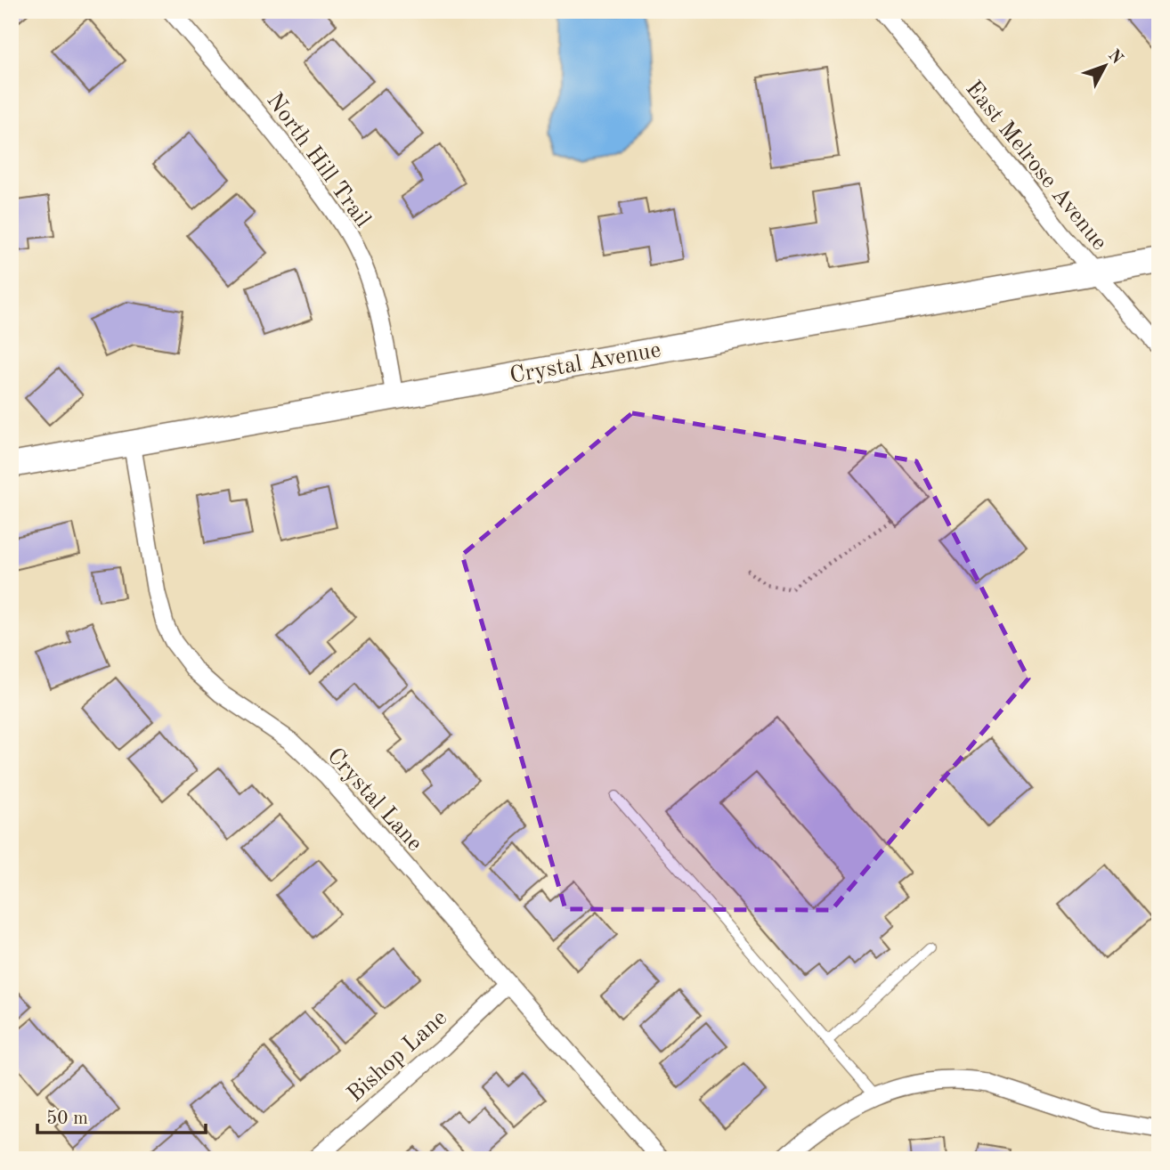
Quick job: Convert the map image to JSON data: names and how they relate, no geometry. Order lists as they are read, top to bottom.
{
  "streets": {
    "street": [
      "North Hill Trail",
      "East Melrose Avenue",
      "Crystal Avenue",
      "Crystal Lane",
      "Bishop Lane"
    ]
  },
  "crossings": [
    ["North Hill Trail", "Crystal Avenue"],
    ["East Melrose Avenue", "Crystal Avenue"],
    ["Crystal Avenue", "Crystal Lane"],
    ["Crystal Lane", "Bishop Lane"]
  ],
  "scale_bar": "50 m",
  "north": "top right"
}
